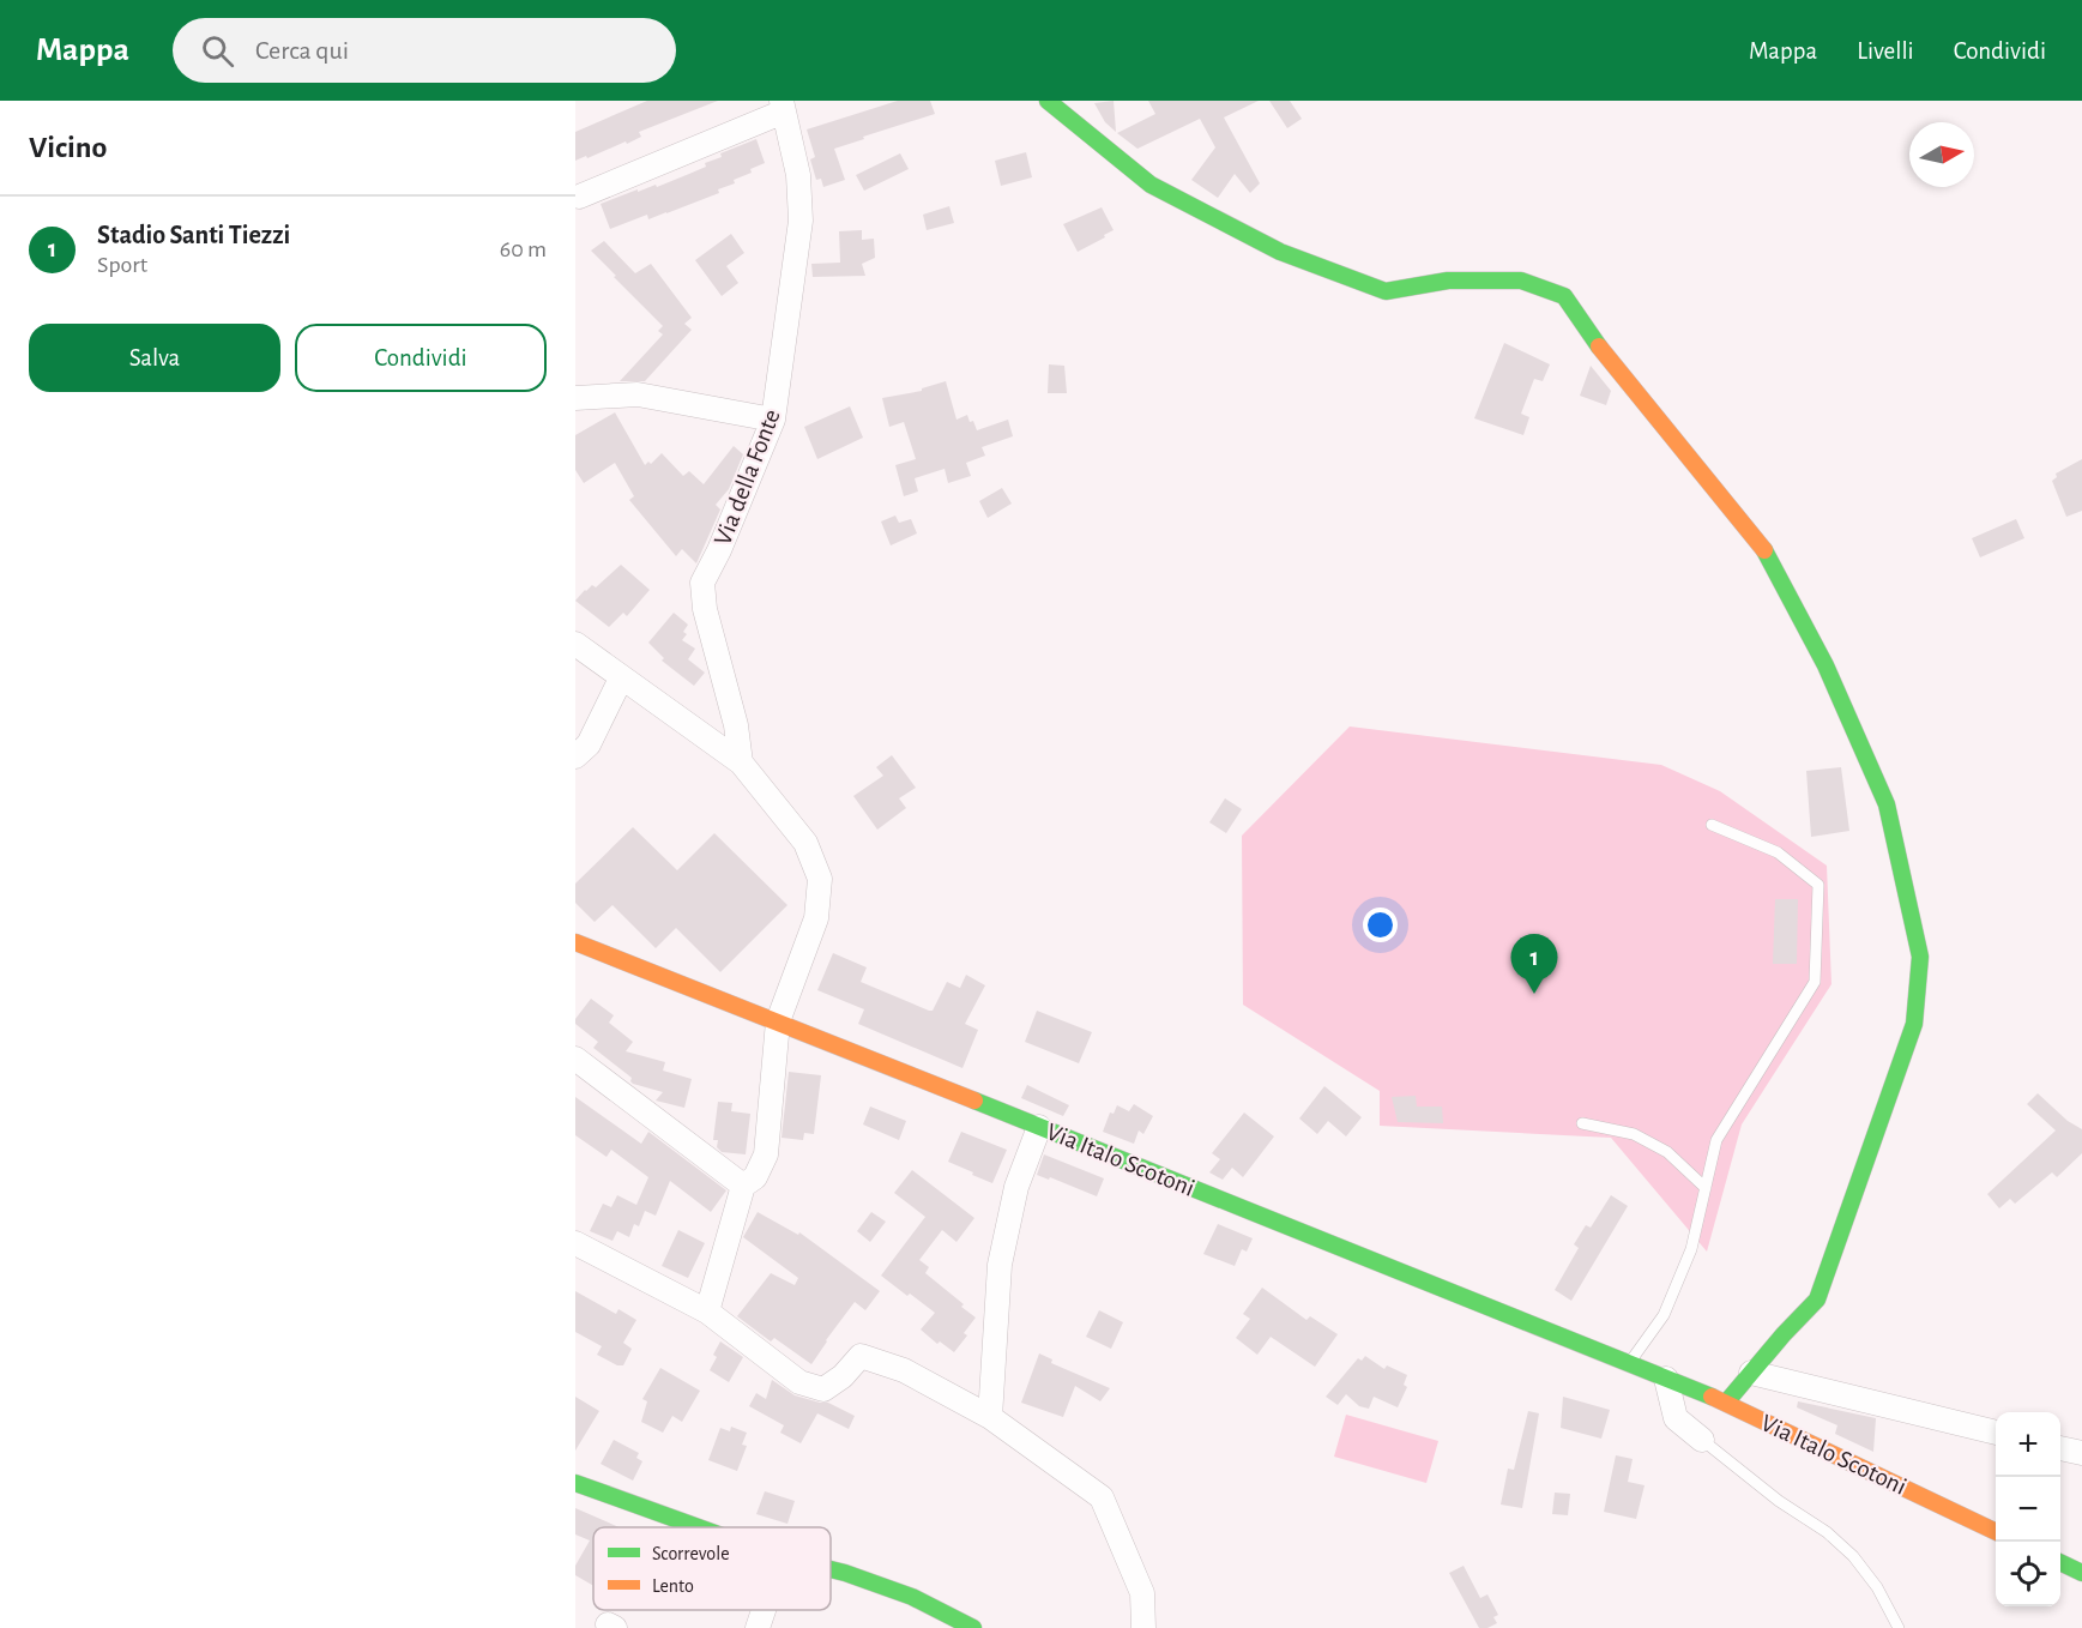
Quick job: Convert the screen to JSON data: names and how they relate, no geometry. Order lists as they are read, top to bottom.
{
  "streets": {
    "street": ["Via della Fonte", "Via Italo Scotoni"]
  },
  "legend": ["Scorrevole", "Lento"],
  "north": "right",
  "page": {
    "header": "Mappa",
    "search": "Cerca qui",
    "nav": ["Mappa", "Livelli", "Condividi"],
    "heading": "Vicino",
    "list": [
      {
        "mark": "1",
        "name": "Stadio Santi Tiezzi",
        "note": "Sport",
        "value": "60 m"
      }
    ],
    "buttons": ["Salva", "Condividi"],
    "pins": "1",
    "map_buttons": ["+", "−"]
  }
}
